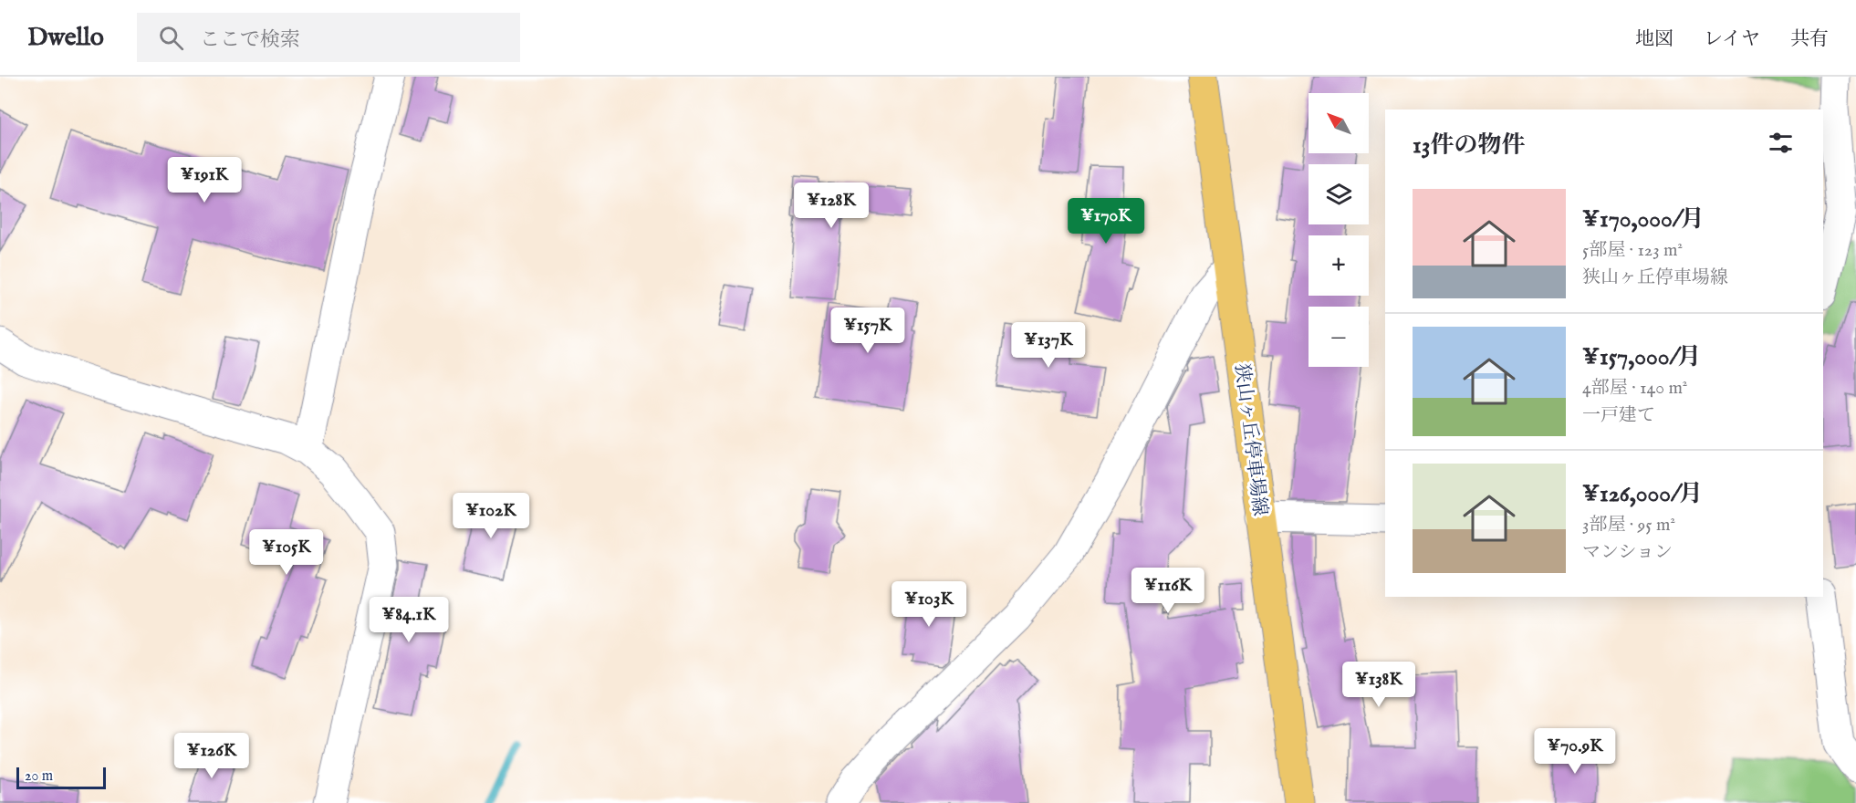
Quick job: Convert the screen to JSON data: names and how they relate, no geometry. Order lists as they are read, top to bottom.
{
  "streets": {
    "main road": ["狭山ヶ丘停車場線"]
  },
  "scale_bar": "20 m",
  "north": "top left",
  "page": {
    "header": "Dwello",
    "search": "ここで検索",
    "nav": ["地図", "レイヤ", "共有"],
    "map_buttons": ["+", "−"],
    "heading": "13件の物件",
    "price": [
      "¥191K",
      "¥128K",
      "¥170K",
      "¥157K",
      "¥137K",
      "¥102K",
      "¥105K",
      "¥116K",
      "¥103K",
      "¥84.1K",
      "¥138K",
      "¥70.9K",
      "¥126K"
    ],
    "list": [
      {
        "name": "¥170,000/月",
        "note": "5部屋 · 123 m² · 狭山ヶ丘停車場線"
      },
      {
        "name": "¥157,000/月",
        "note": "4部屋 · 140 m² · 一戸建て"
      },
      {
        "name": "¥126,000/月",
        "note": "3部屋 · 95 m² · マンション"
      }
    ],
    "scale": "20 m"
  }
}
